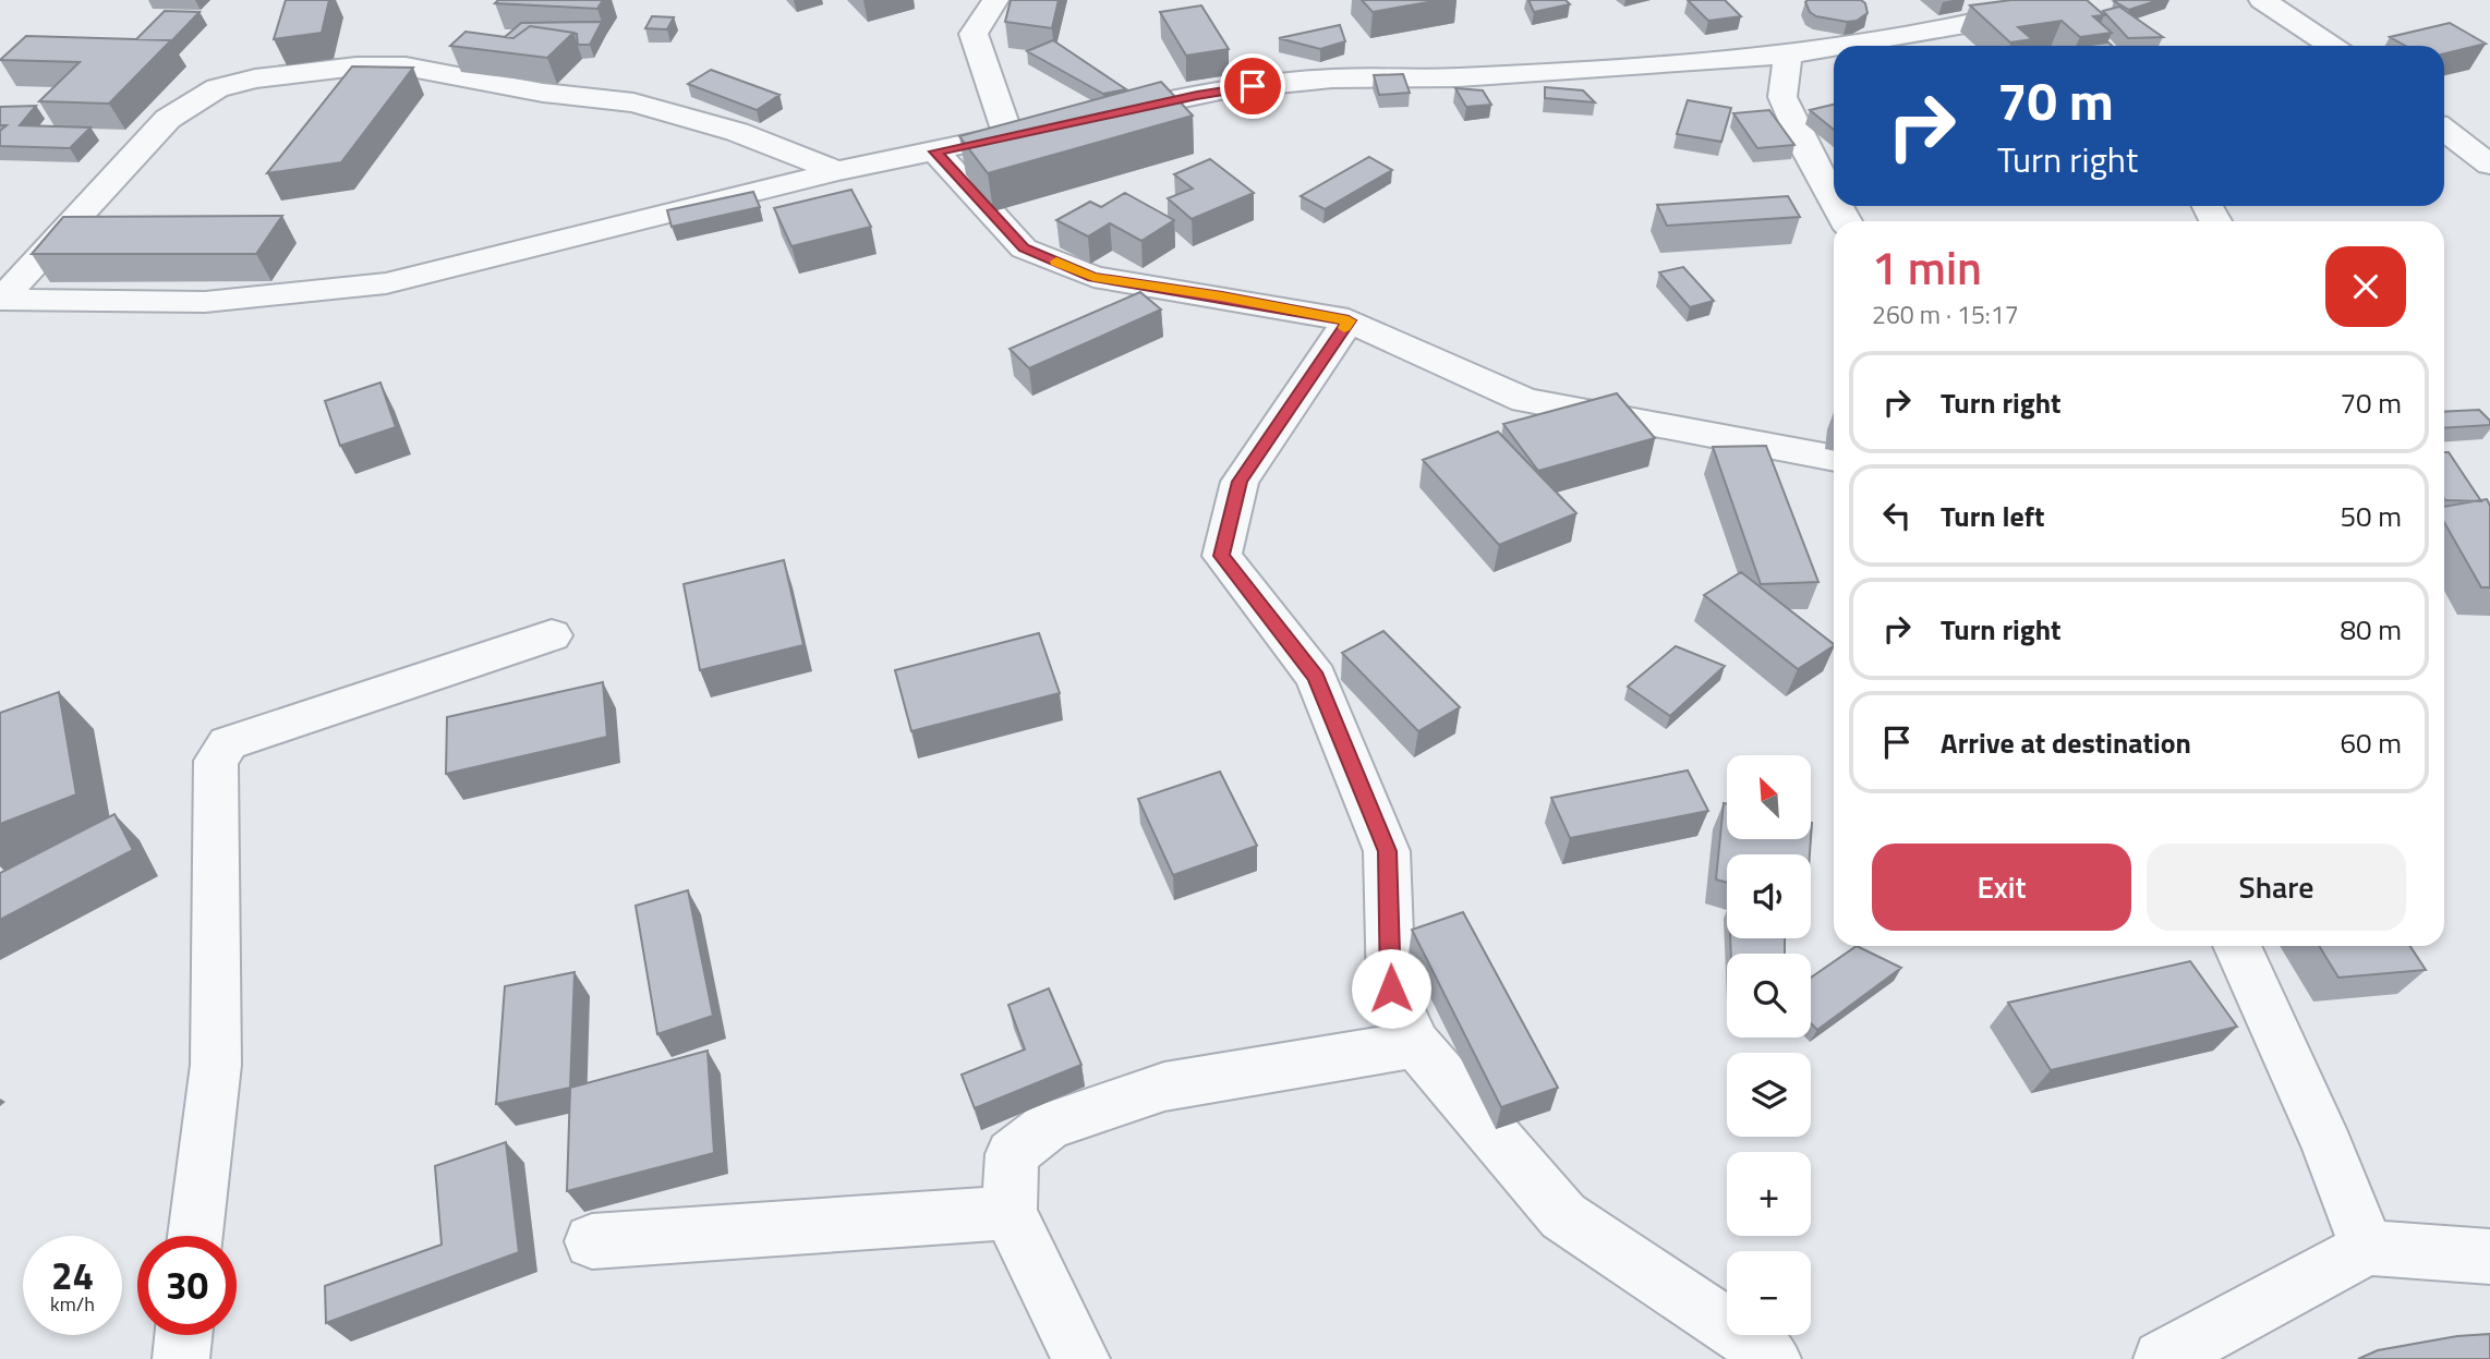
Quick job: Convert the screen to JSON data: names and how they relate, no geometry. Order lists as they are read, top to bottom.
{
  "north": "top left",
  "page": {
    "turn": ["70 m", "Turn right"],
    "heading": ["1 min", "260 m · 15:17"],
    "list": [
      {
        "name": "Turn right",
        "value": "70 m"
      },
      {
        "name": "Turn left",
        "value": "50 m"
      },
      {
        "name": "Turn right",
        "value": "80 m"
      },
      {
        "name": "Arrive at destination",
        "value": "60 m"
      }
    ],
    "map_buttons": ["+", "−"],
    "buttons": ["Exit", "Share"],
    "speed": "24 km/h",
    "limit": "30"
  }
}
